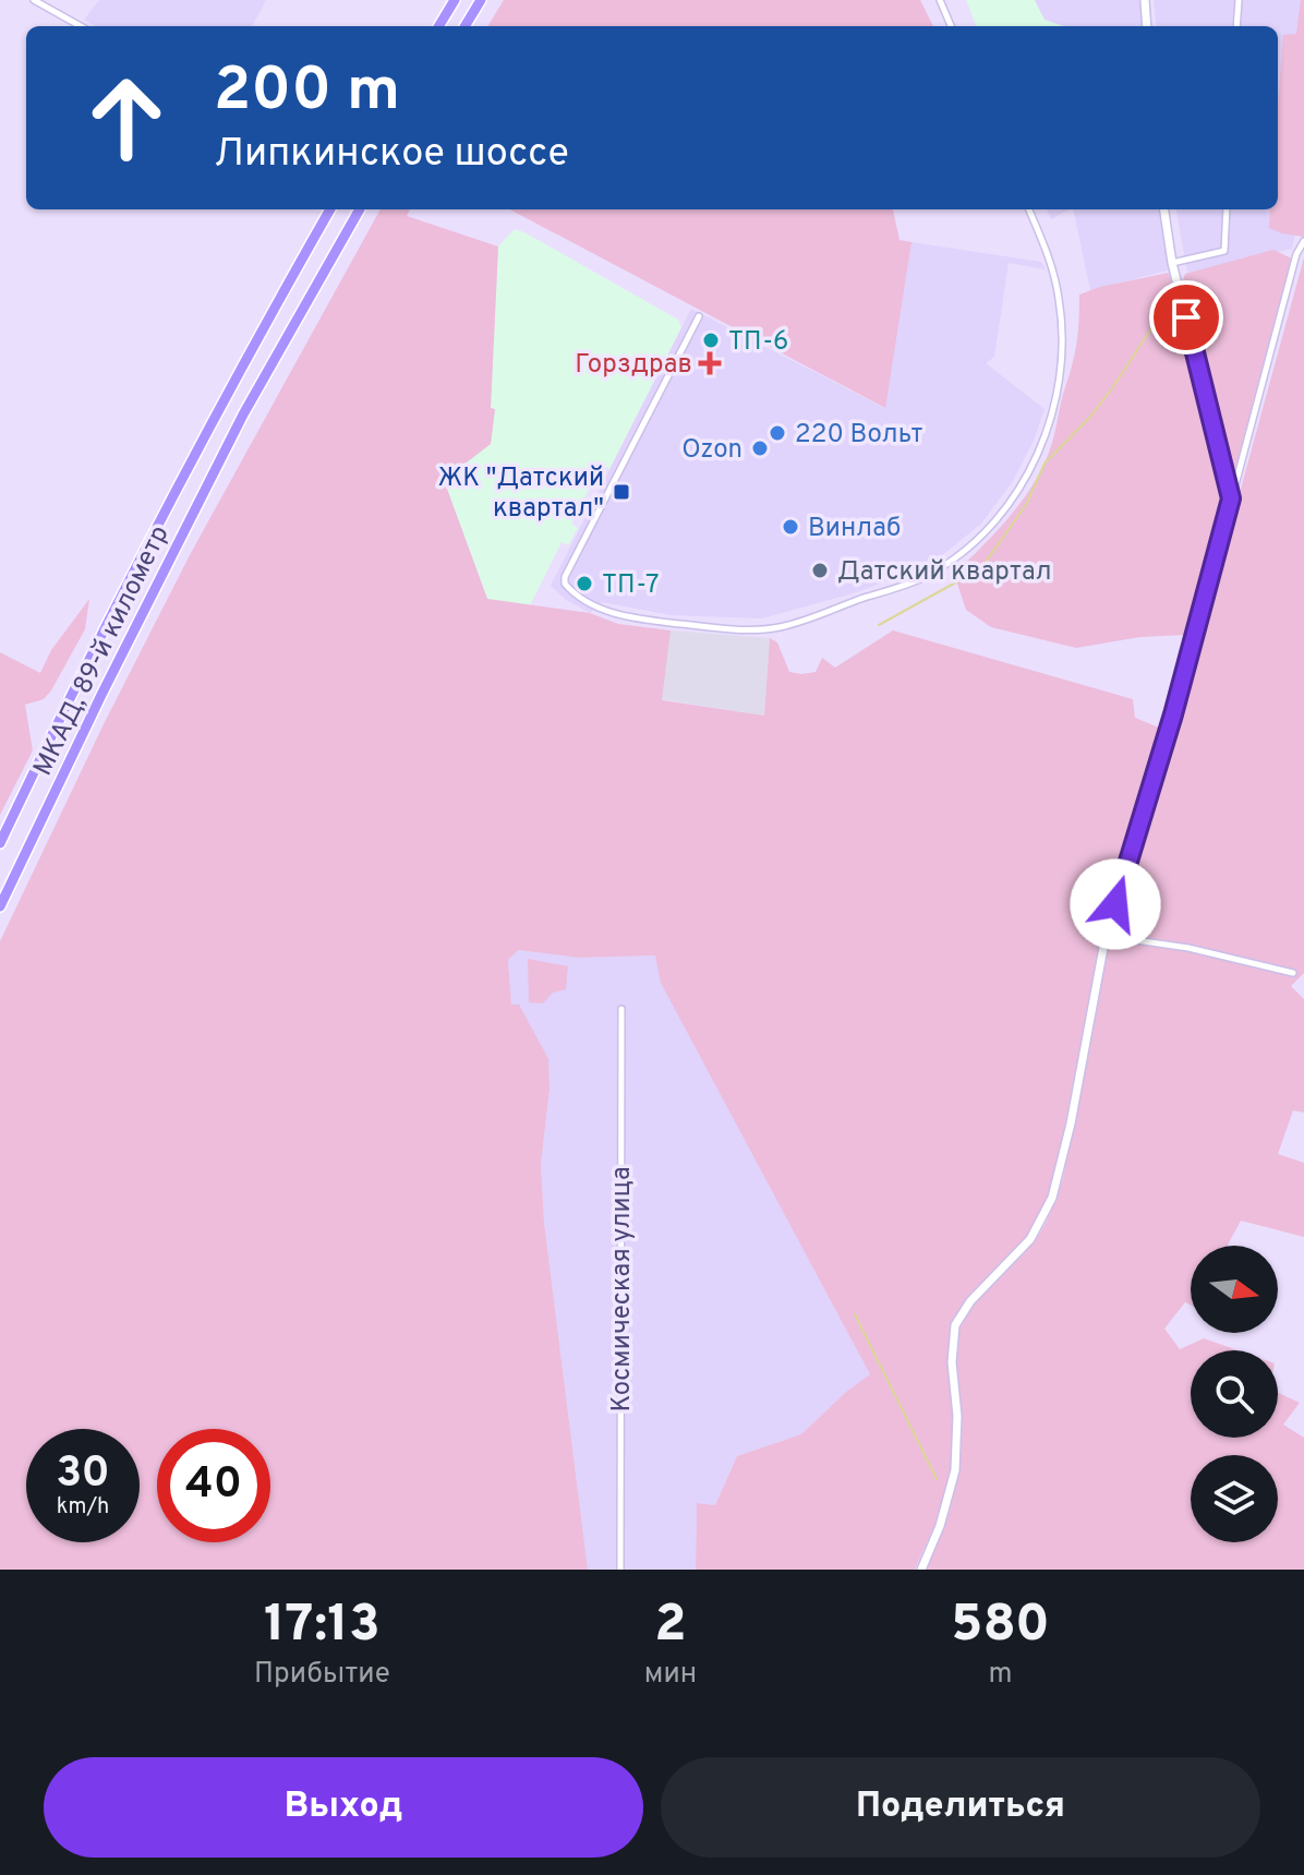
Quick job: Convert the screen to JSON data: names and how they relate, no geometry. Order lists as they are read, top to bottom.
{
  "streets": {
    "highway": ["МКАД, 89-й километр"],
    "street": ["Космическая улица"]
  },
  "places": {
    "other": [
      "ТП-6",
      "220 Вольт",
      "Ozon",
      "Винлаб",
      "Датский квартал",
      "ТП-7"
    ],
    "health": ["Горздрав"],
    "transit": ["ЖК \"Датский квартал\""]
  },
  "north": "right",
  "page": {
    "turn": ["200 m", "Липкинское шоссе"],
    "speed": "30 km/h",
    "limit": "40",
    "eta": [
      "17:13",
      "Прибытие",
      "2",
      "мин",
      "580",
      "m"
    ],
    "buttons": ["Выход", "Поделиться"]
  }
}
